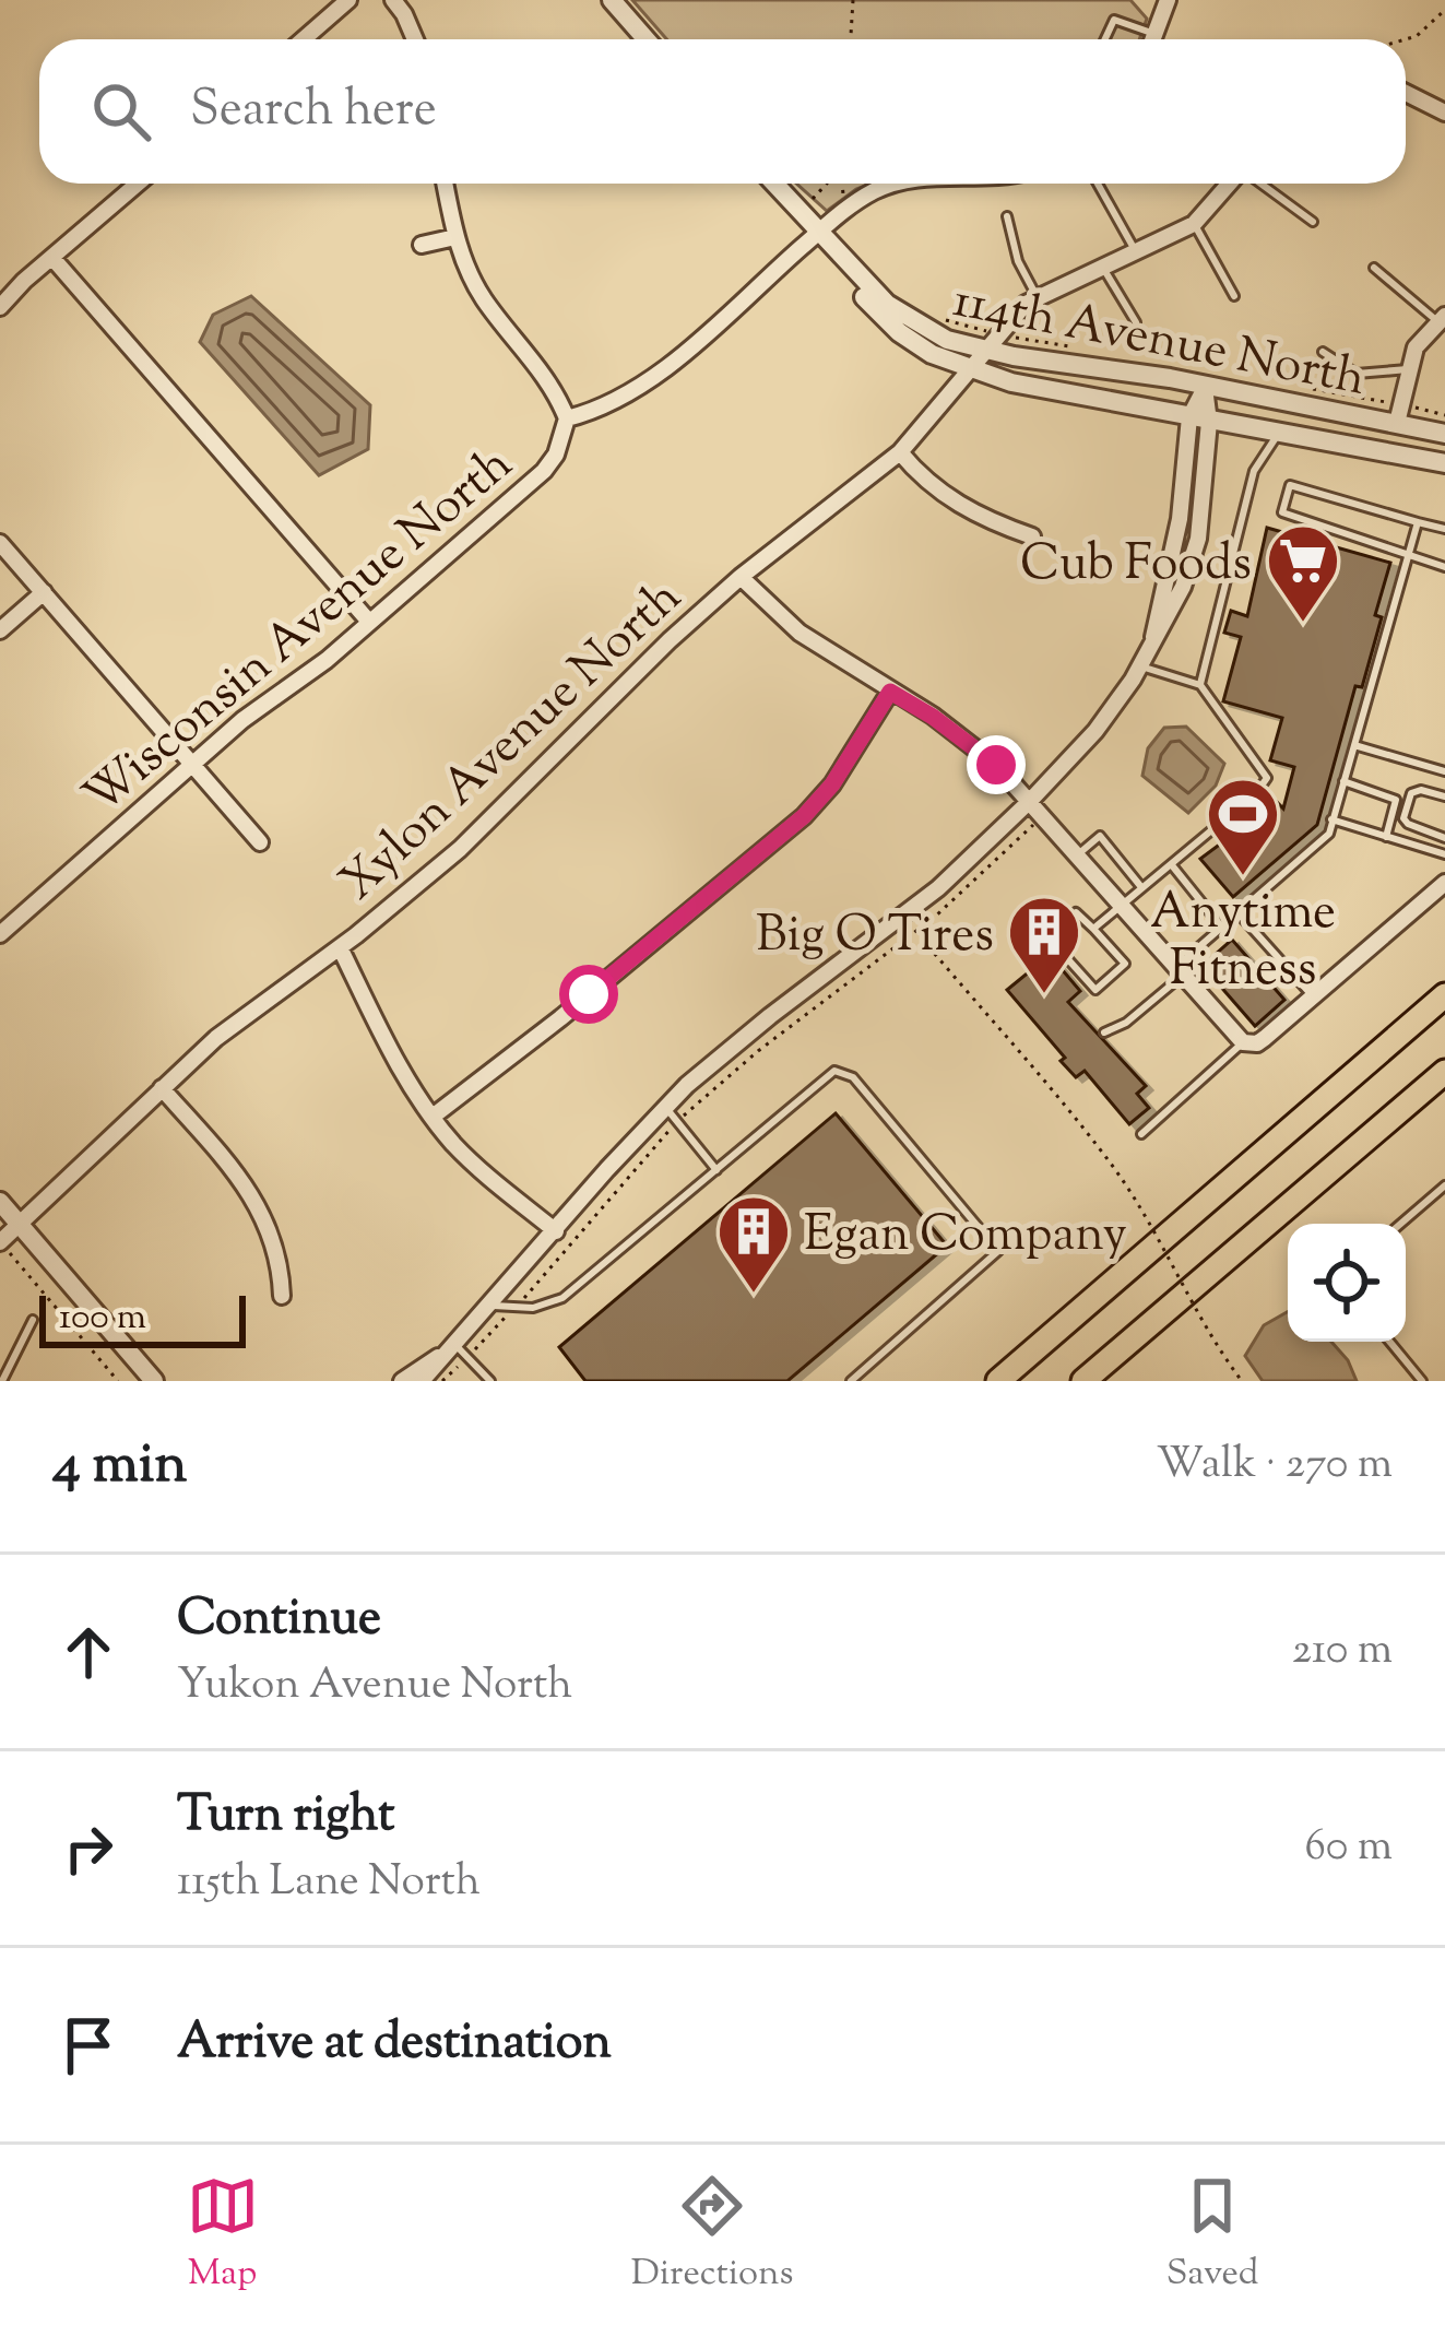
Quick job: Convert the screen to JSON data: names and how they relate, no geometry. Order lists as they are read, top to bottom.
{
  "streets": {
    "street": ["114th Avenue North", "Wisconsin Avenue North", "Xylon Avenue North"]
  },
  "crossings": [
    ["114th Avenue North", "Wisconsin Avenue North"],
    ["114th Avenue North", "Xylon Avenue North"]
  ],
  "places": {
    "supermarket": ["Cub Foods"],
    "sports": ["Anytime Fitness"],
    "building": ["Big O Tires", "Egan Company"]
  },
  "scale_bar": "100 m",
  "page": {
    "search": "Search here",
    "scale": "100 m",
    "heading": ["4 min", "Walk · 270 m"],
    "list": [
      ["Continue", "Yukon Avenue North", "210 m"],
      ["Turn right", "115th Lane North", "60 m"],
      "Arrive at destination"
    ],
    "nav": ["Map", "Directions", "Saved"]
  }
}
